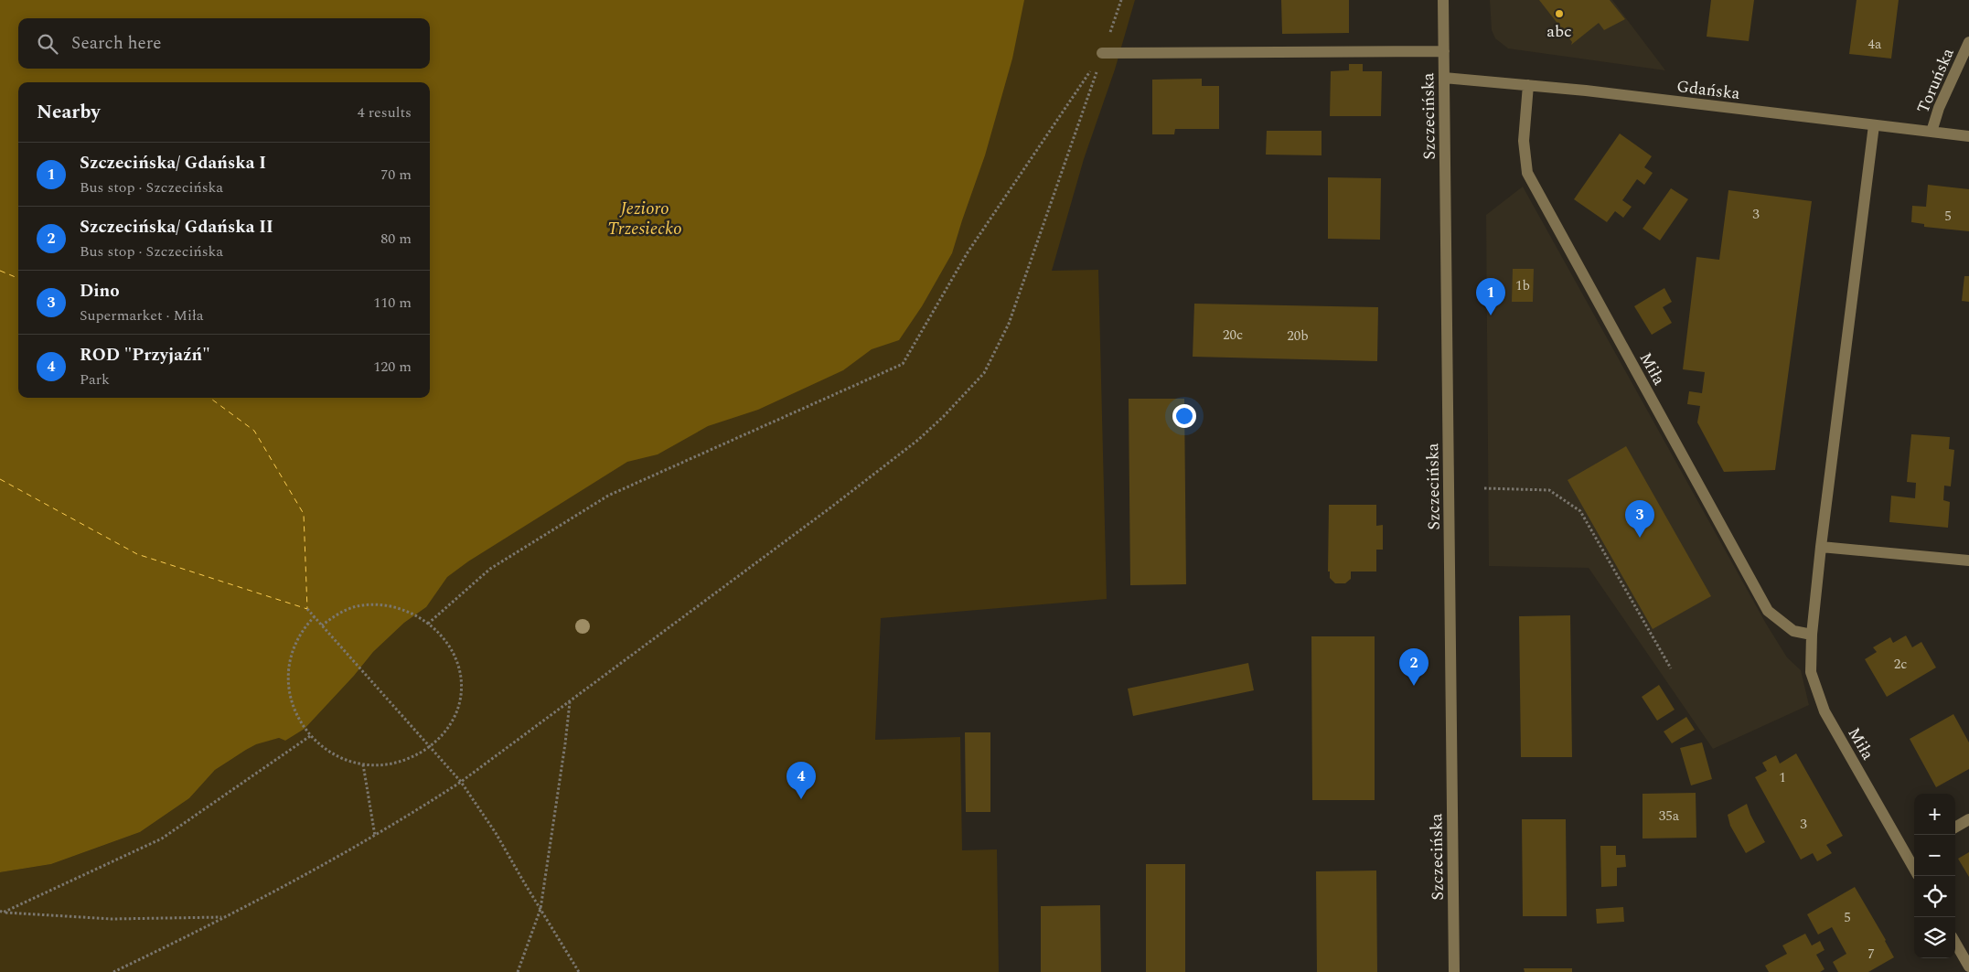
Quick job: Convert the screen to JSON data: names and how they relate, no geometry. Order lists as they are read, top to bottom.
{
  "streets": {
    "street": [
      "Toruńska",
      "Gdańska",
      "Szczecińska",
      "Miła"
    ]
  },
  "crossings": [
    ["Toruńska", "Gdańska"],
    ["Gdańska", "Szczecińska"],
    ["Gdańska", "Miła"]
  ],
  "water": ["Jezioro Trzesiecko"],
  "places": ["abc"],
  "house_numbers": [
    "4a",
    "3",
    "5",
    "1b",
    "20c",
    "20b",
    "2c",
    "1",
    "35a",
    "3",
    "5",
    "7"
  ],
  "page": {
    "search": "Search here",
    "heading": ["Nearby", "4 results"],
    "list": [
      {
        "mark": "1",
        "name": "Szczecińska/ Gdańska I",
        "note": "Bus stop · Szczecińska",
        "value": "70 m"
      },
      {
        "mark": "2",
        "name": "Szczecińska/ Gdańska II",
        "note": "Bus stop · Szczecińska",
        "value": "80 m"
      },
      {
        "mark": "3",
        "name": "Dino",
        "note": "Supermarket · Miła",
        "value": "110 m"
      },
      {
        "mark": "4",
        "name": "ROD \"Przyjaźń\"",
        "note": "Park",
        "value": "120 m"
      }
    ],
    "pins": [
      "1",
      "3",
      "2",
      "4"
    ],
    "map_buttons": ["+", "−"]
  }
}
